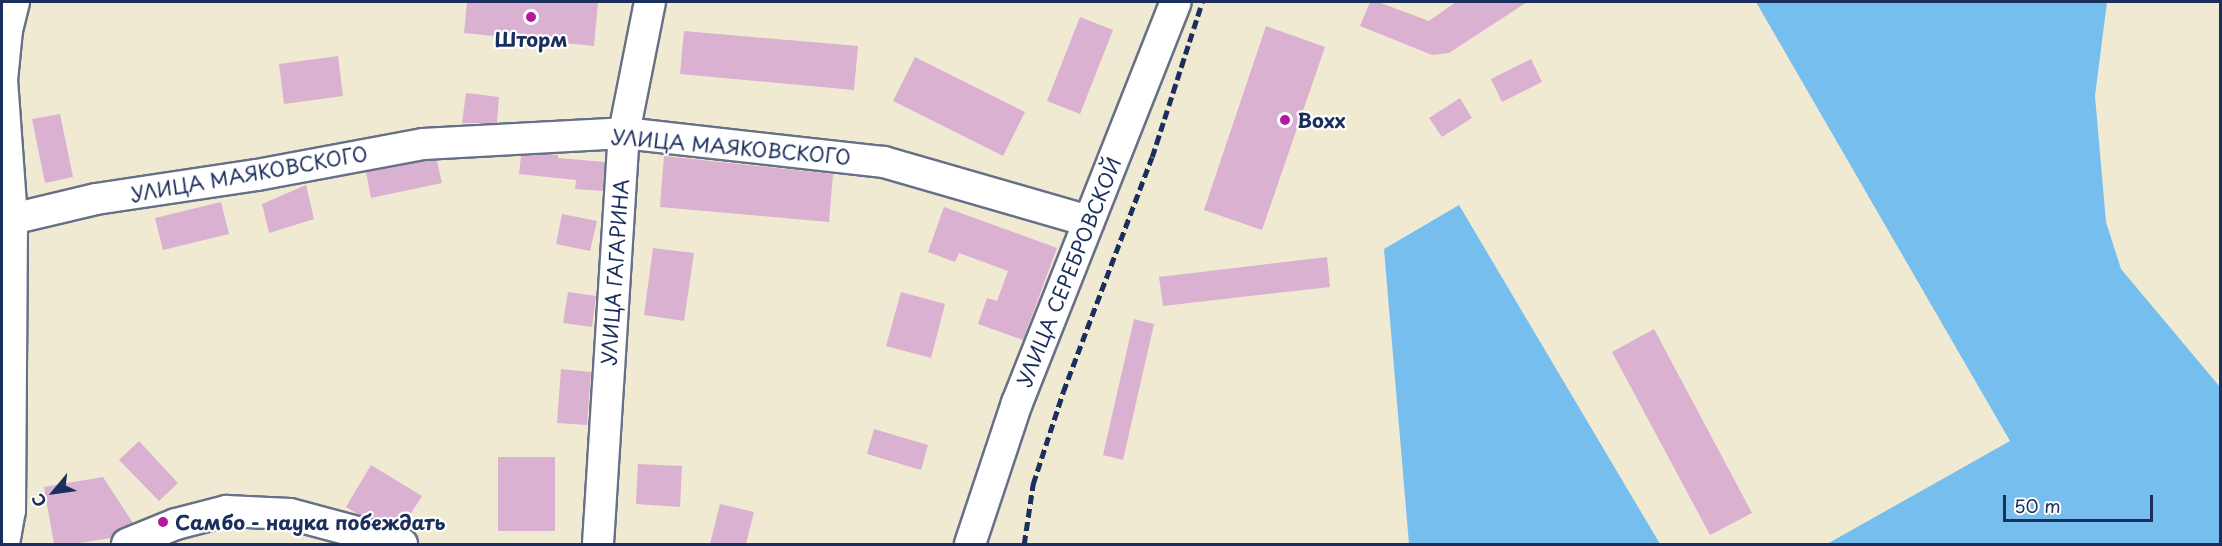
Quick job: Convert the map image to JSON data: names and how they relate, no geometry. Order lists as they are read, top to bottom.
{
  "streets": {
    "street": ["УЛИЦА МАЯКОВСКОГО", "УЛИЦА ГАГАРИНА", "УЛИЦА СЕРЕБРОВСКОЙ"]
  },
  "crossings": [
    ["УЛИЦА МАЯКОВСКОГО", "УЛИЦА ГАГАРИНА"],
    ["УЛИЦА МАЯКОВСКОГО", "УЛИЦА СЕРЕБРОВСКОЙ"]
  ],
  "places": ["Шторм", "Boxx", "Самбо - наука побеждать"],
  "scale_bar": "50 m",
  "north": "bottom left"
}
